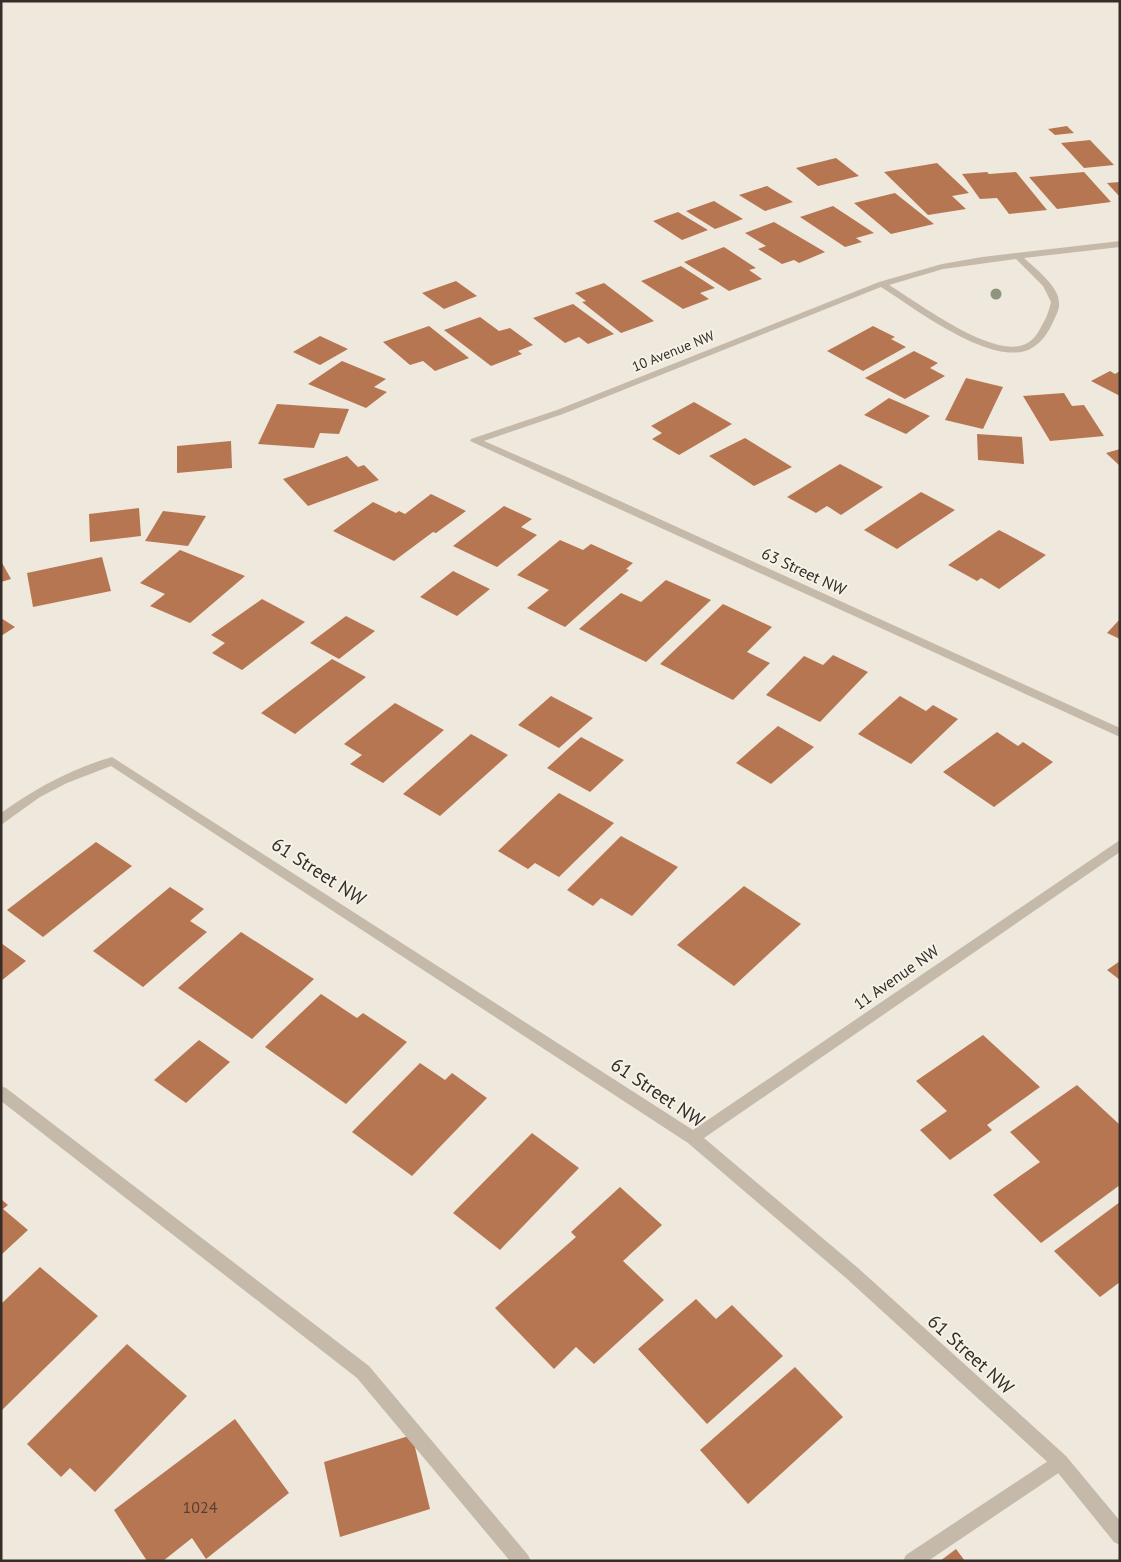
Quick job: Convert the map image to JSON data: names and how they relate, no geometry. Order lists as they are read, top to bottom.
{
  "streets": {
    "street": [
      "10 Avenue NW",
      "63 Street NW",
      "61 Street NW",
      "11 Avenue NW"
    ]
  },
  "crossings": [
    ["10 Avenue NW", "63 Street NW"],
    ["61 Street NW", "11 Avenue NW"]
  ],
  "house_numbers": ["1024"]
}
